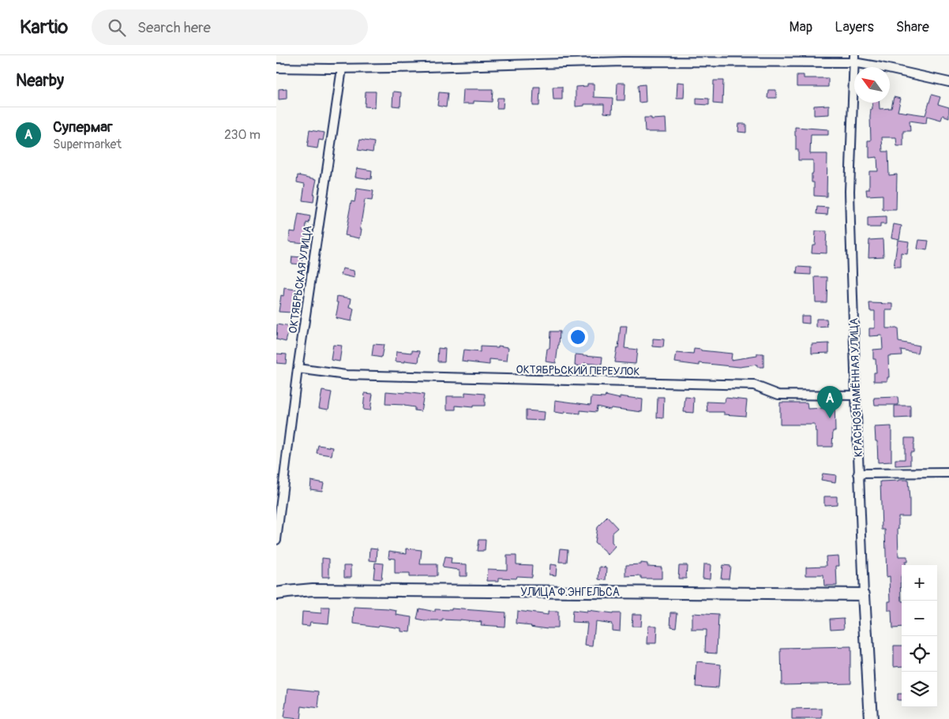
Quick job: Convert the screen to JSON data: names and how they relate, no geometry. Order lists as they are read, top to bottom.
{
  "streets": {
    "main road": ["КРАСНОЗНАМЁННАЯ УЛИЦА", "УЛИЦА Ф.ЭНГЕЛЬСА"],
    "street": ["ОКТЯБРЬСКАЯ УЛИЦА", "ОКТЯБРЬСКИЙ ПЕРЕУЛОК"]
  },
  "crossings": [
    ["ОКТЯБРЬСКАЯ УЛИЦА", "ОКТЯБРЬСКИЙ ПЕРЕУЛОК"],
    ["ОКТЯБРЬСКИЙ ПЕРЕУЛОК", "КРАСНОЗНАМЁННАЯ УЛИЦА"],
    ["КРАСНОЗНАМЁННАЯ УЛИЦА", "УЛИЦА Ф.ЭНГЕЛЬСА"]
  ],
  "north": "top left",
  "page": {
    "header": "Kartio",
    "search": "Search here",
    "nav": ["Map", "Layers", "Share"],
    "heading": "Nearby",
    "list": [
      {
        "mark": "A",
        "name": "Супермаг",
        "note": "Supermarket",
        "value": "230 m"
      }
    ],
    "pins": "A",
    "map_buttons": ["+", "−"]
  }
}
